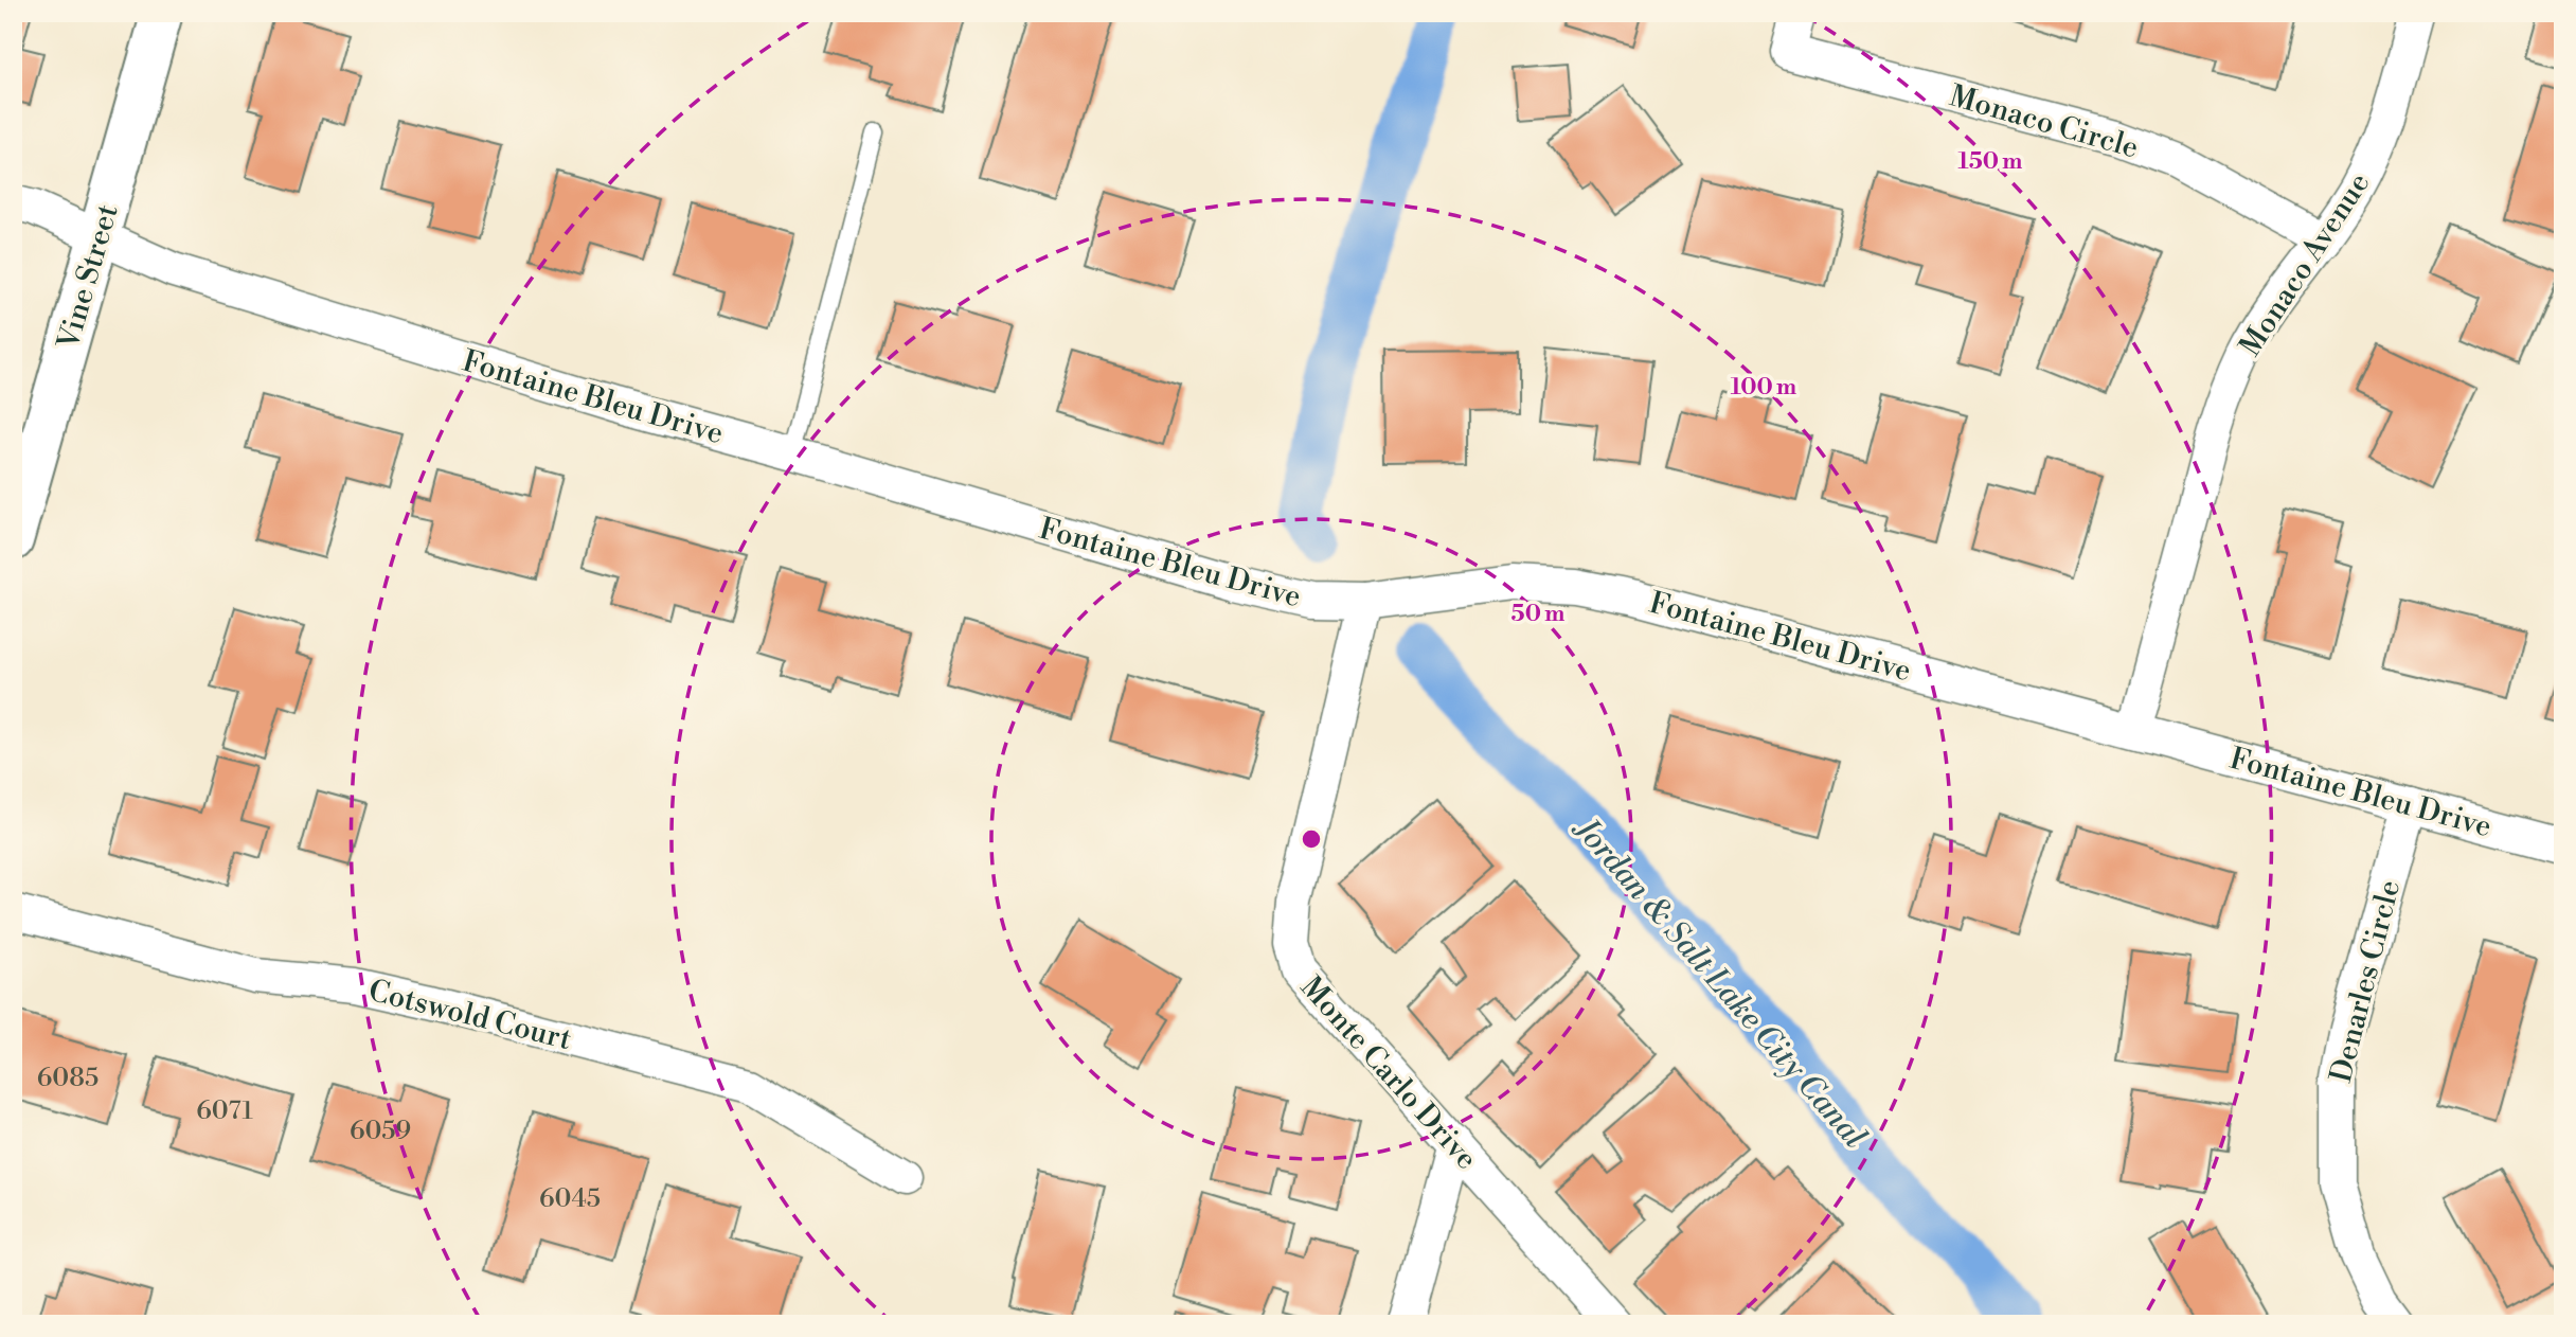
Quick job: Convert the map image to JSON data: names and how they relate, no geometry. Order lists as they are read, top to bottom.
{
  "streets": {
    "street": [
      "Monaco Circle",
      "Monaco Avenue",
      "Vine Street",
      "Fontaine Bleu Drive",
      "Denarles Circle",
      "Cotswold Court",
      "Monte Carlo Drive"
    ]
  },
  "crossings": [
    ["Monaco Circle", "Monaco Avenue"],
    ["Monaco Avenue", "Fontaine Bleu Drive"],
    ["Vine Street", "Fontaine Bleu Drive"],
    ["Fontaine Bleu Drive", "Denarles Circle"],
    ["Fontaine Bleu Drive", "Monte Carlo Drive"]
  ],
  "water": ["Jordan & Salt Lake City Canal"],
  "house_numbers": [
    "6085",
    "6071",
    "6059",
    "6045"
  ],
  "rings": ["150 m", "100 m", "50 m"]
}
